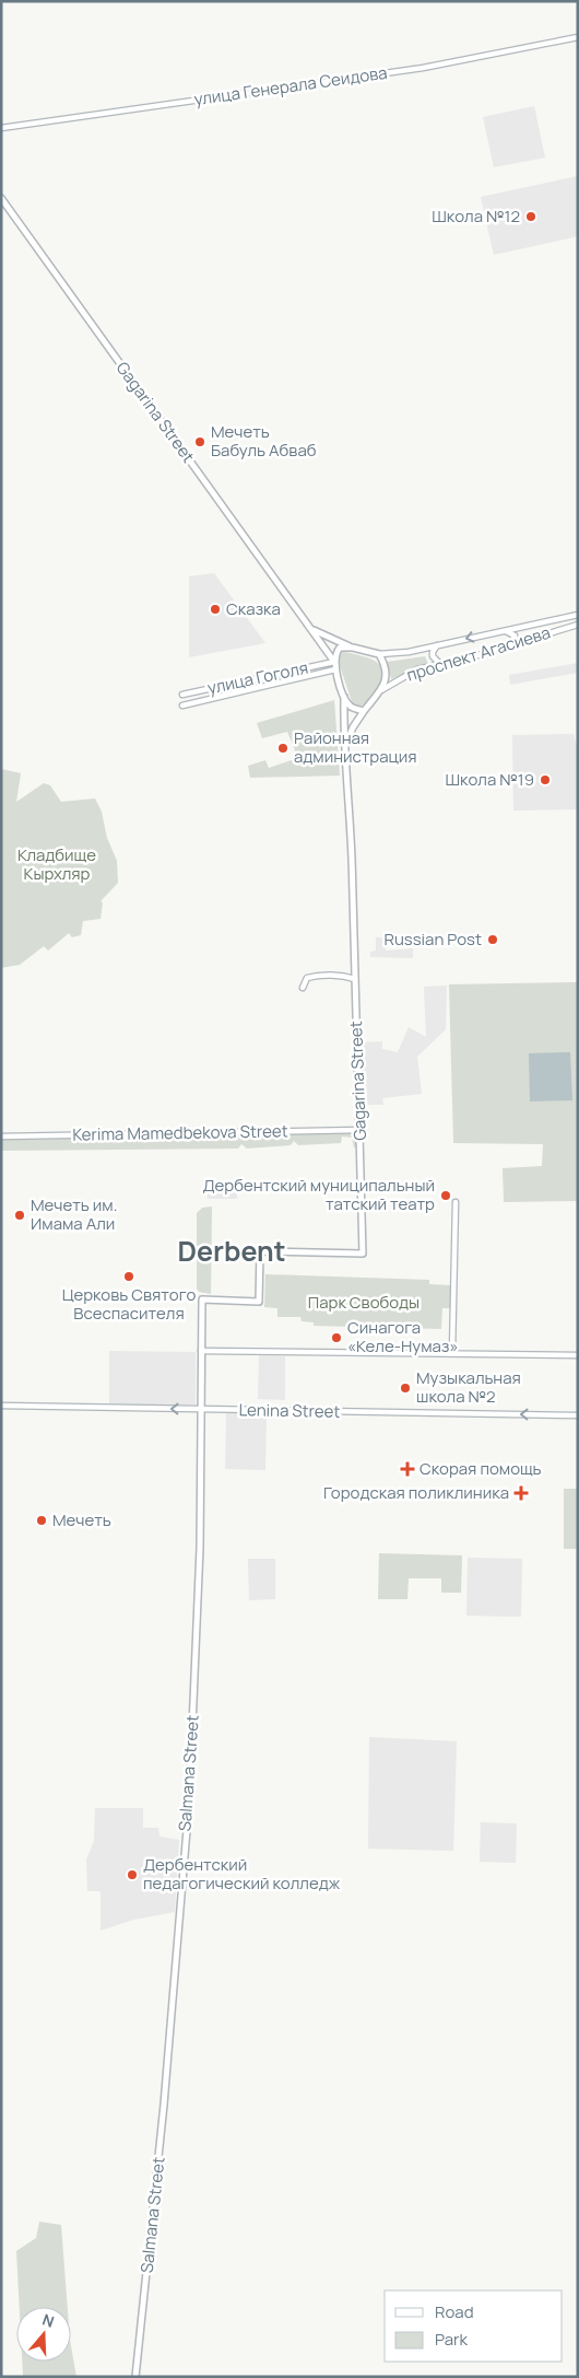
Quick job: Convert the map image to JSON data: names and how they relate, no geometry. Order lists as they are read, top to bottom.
{
  "streets": {
    "main road": ["Gagarina Street", "Salmana Street"],
    "street": [
      "улица Генерала Сеидова",
      "проспект Агасиева",
      "улица Гоголя",
      "Kerima Mamedbekova Street",
      "Lenina Street"
    ]
  },
  "crossings": [
    ["Gagarina Street", "проспект Агасиева"],
    ["Gagarina Street", "улица Гоголя"],
    ["Gagarina Street", "Kerima Mamedbekova Street"],
    ["Gagarina Street", "Salmana Street"],
    ["проспект Агасиева", "улица Гоголя"],
    ["Lenina Street", "Salmana Street"]
  ],
  "one_way": ["Lenina Street"],
  "districts": ["Derbent"],
  "parks": ["Кладбище Кырхляр", "Парк Свободы"],
  "places": {
    "other": [
      "Школа №12",
      "Мечеть Бабуль Абваб",
      "Сказка",
      "Районная администрация",
      "Школа №19",
      "Russian Post",
      "Дербентский муниципальный татский театр",
      "Мечеть им. Имама Али",
      "Церковь Святого Всеспасителя",
      "Синагога «Келе-Нумаз»",
      "Музыкальная школа №2",
      "Мечеть",
      "Дербентский педагогический колледж"
    ],
    "health": ["Скорая помощь", "Городская поликлиника"]
  },
  "legend": ["Road", "Park"],
  "north": "top"
}
